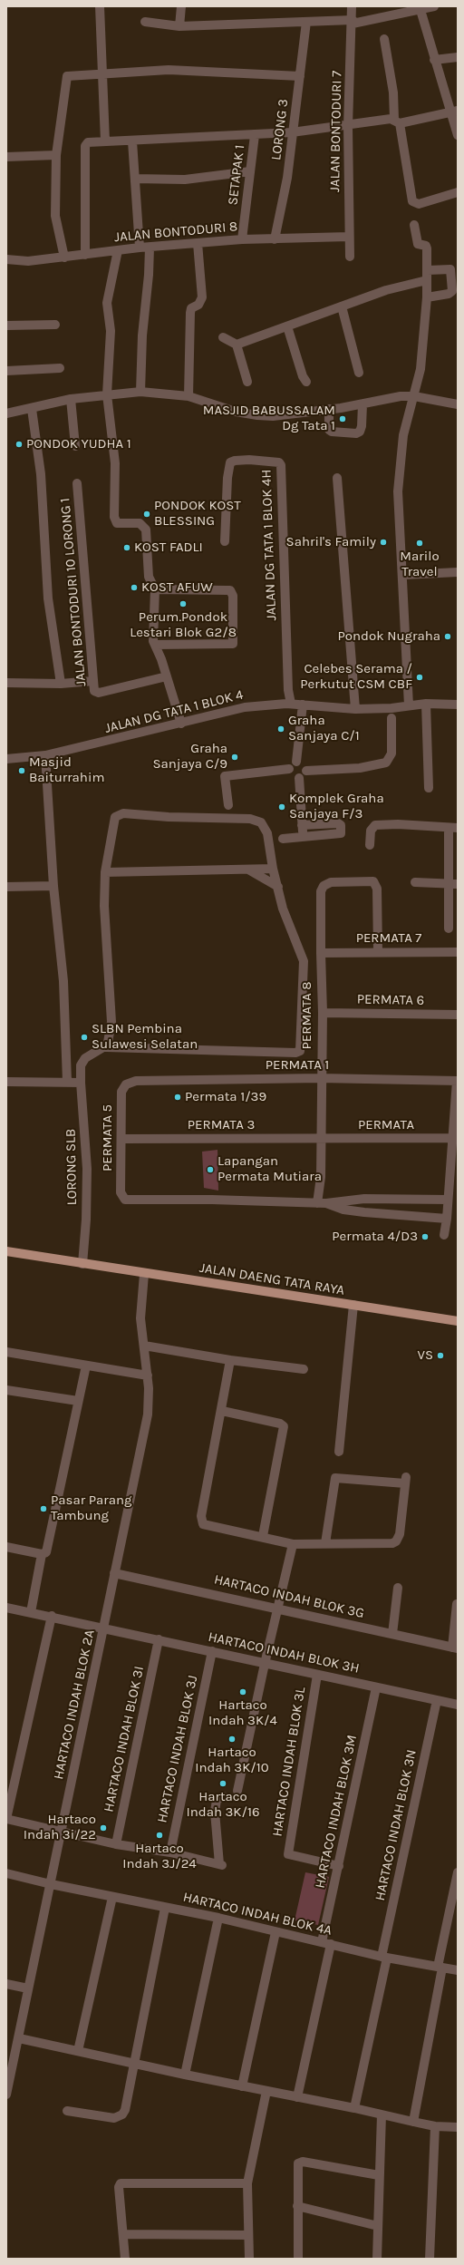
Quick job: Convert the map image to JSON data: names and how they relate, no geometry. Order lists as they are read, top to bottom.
{
  "streets": {
    "main road": ["JALAN DAENG TATA RAYA"],
    "street": [
      "LORONG 3",
      "JALAN BONTODURI 7",
      "SETAPAK 1",
      "JALAN BONTODURI 8",
      "JALAN DG TATA 1 BLOK 4H",
      "JALAN BONTODURI 10 LORONG 1",
      "JALAN DG TATA 1 BLOK 4",
      "PERMATA 7",
      "PERMATA 6",
      "PERMATA 8",
      "PERMATA 1",
      "PERMATA 3",
      "PERMATA",
      "PERMATA 5",
      "LORONG SLB",
      "HARTACO INDAH BLOK 3G",
      "HARTACO INDAH BLOK 3H",
      "HARTACO INDAH BLOK 2A",
      "HARTACO INDAH BLOK 3I",
      "HARTACO INDAH BLOK 3J",
      "HARTACO INDAH BLOK 3L",
      "HARTACO INDAH BLOK 3M",
      "HARTACO INDAH BLOK 3N",
      "HARTACO INDAH BLOK 4A"
    ]
  },
  "crossings": [
    ["LORONG 3", "JALAN BONTODURI 8"],
    ["JALAN BONTODURI 7", "JALAN BONTODURI 8"],
    ["SETAPAK 1", "JALAN BONTODURI 8"],
    ["JALAN DG TATA 1 BLOK 4H", "JALAN DG TATA 1 BLOK 4"],
    ["PERMATA 7", "PERMATA 8"],
    ["PERMATA 6", "PERMATA 8"],
    ["PERMATA 8", "PERMATA 1"],
    ["PERMATA 1", "PERMATA 5"],
    ["PERMATA 3", "PERMATA"],
    ["PERMATA 3", "PERMATA 5"],
    ["LORONG SLB", "JALAN DAENG TATA RAYA"],
    ["JALAN DAENG TATA RAYA", "HARTACO INDAH BLOK 2A"],
    ["HARTACO INDAH BLOK 3G", "HARTACO INDAH BLOK 2A"],
    ["HARTACO INDAH BLOK 3H", "HARTACO INDAH BLOK 2A"],
    ["HARTACO INDAH BLOK 3H", "HARTACO INDAH BLOK 3I"],
    ["HARTACO INDAH BLOK 3H", "HARTACO INDAH BLOK 3J"],
    ["HARTACO INDAH BLOK 3H", "HARTACO INDAH BLOK 3L"],
    ["HARTACO INDAH BLOK 3H", "HARTACO INDAH BLOK 3M"],
    ["HARTACO INDAH BLOK 3H", "HARTACO INDAH BLOK 3N"],
    ["HARTACO INDAH BLOK 2A", "HARTACO INDAH BLOK 4A"],
    ["HARTACO INDAH BLOK 3L", "HARTACO INDAH BLOK 3M"],
    ["HARTACO INDAH BLOK 3M", "HARTACO INDAH BLOK 4A"],
    ["HARTACO INDAH BLOK 3N", "HARTACO INDAH BLOK 4A"]
  ],
  "places": [
    "MASJID BABUSSALAM Dg Tata 1",
    "PONDOK YUDHA 1",
    "PONDOK KOST BLESSING",
    "Sahril's Family",
    "Marilo Travel",
    "KOST FADLI",
    "KOST AFUW",
    "Perum.Pondok Lestari Blok G2/8",
    "Pondok Nugraha",
    "Celebes Serama / Perkutut CSM CBF",
    "Graha Sanjaya C/1",
    "Graha Sanjaya C/9",
    "Masjid Baiturrahim",
    "Komplek Graha Sanjaya F/3",
    "SLBN Pembina Sulawesi Selatan",
    "Permata 1/39",
    "Lapangan Permata Mutiara",
    "Permata 4/D3",
    "VS",
    "Pasar Parang Tambung",
    "Hartaco Indah 3K/4",
    "Hartaco Indah 3K/10",
    "Hartaco Indah 3K/16",
    "Hartaco Indah 3i/22",
    "Hartaco Indah 3J/24"
  ]
}
